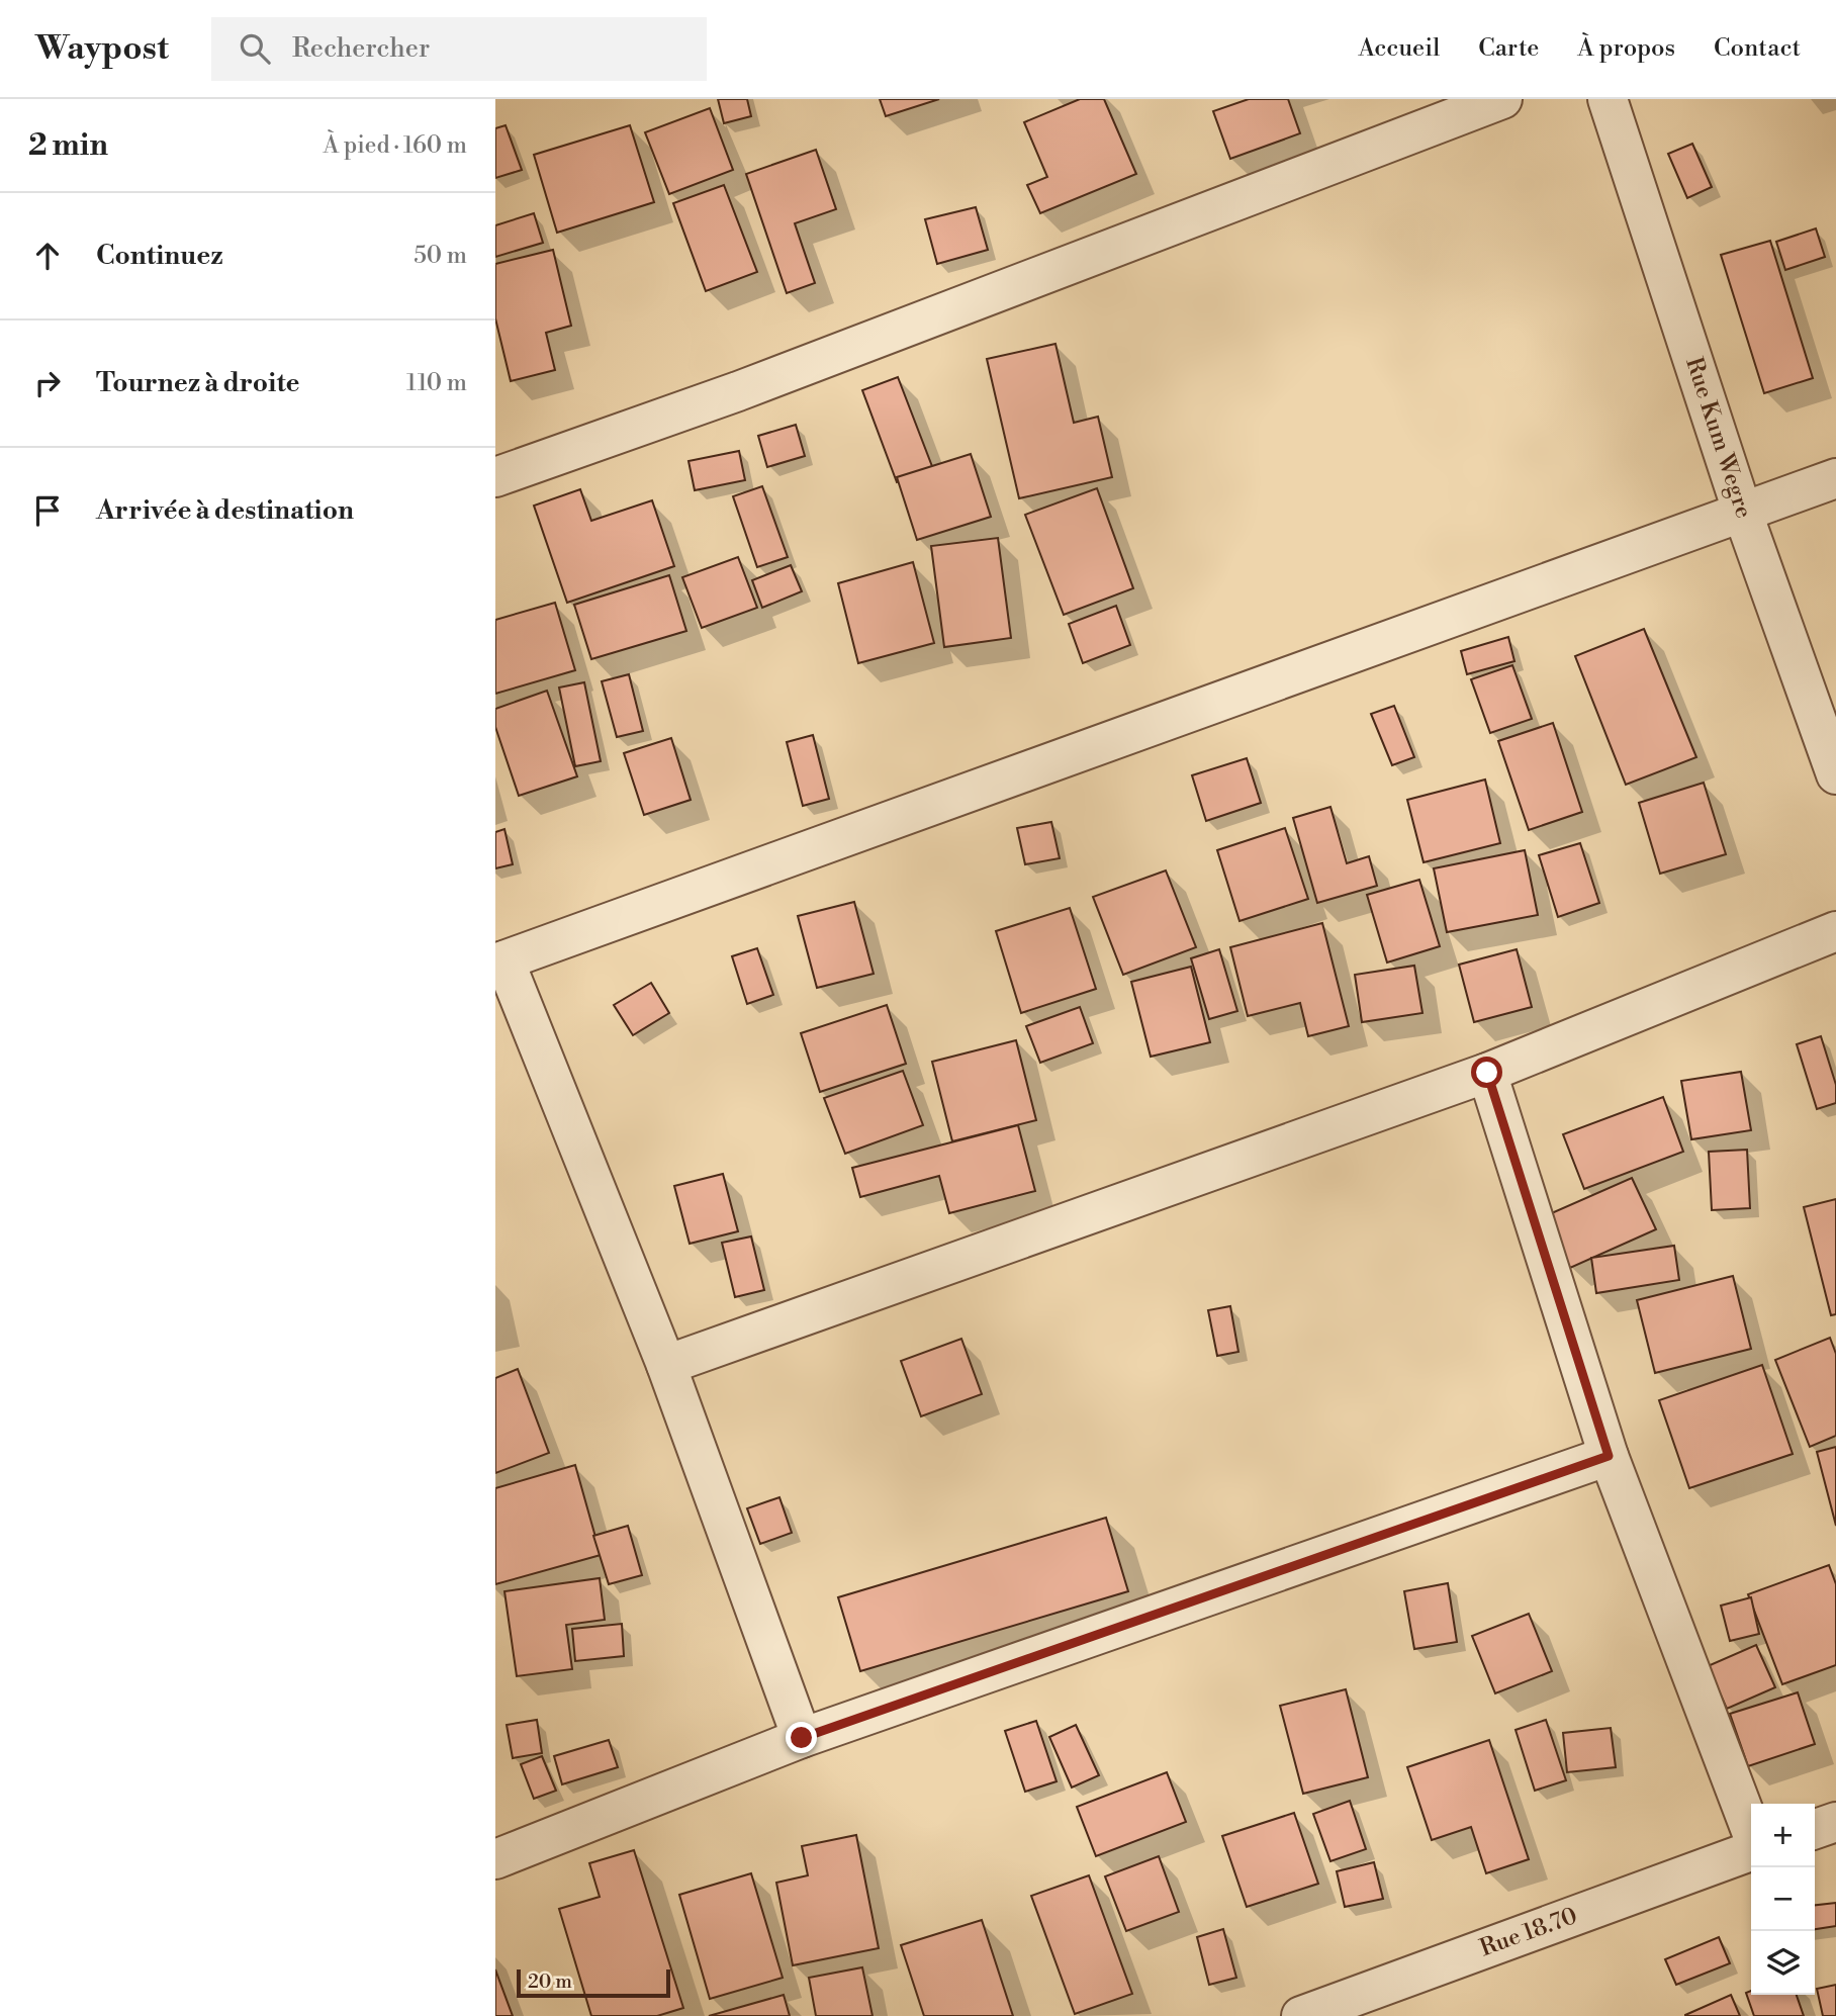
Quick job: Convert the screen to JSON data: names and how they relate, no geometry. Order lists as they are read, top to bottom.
{
  "streets": {
    "street": ["Rue Kum Wegre", "Rue 18.70"]
  },
  "scale_bar": "20 m",
  "page": {
    "header": "Waypost",
    "search": "Rechercher",
    "nav": [
      "Accueil",
      "Carte",
      "À propos",
      "Contact"
    ],
    "heading": ["2 min", "À pied · 160 m"],
    "list": [
      ["Continuez", "50 m"],
      ["Tournez à droite", "110 m"],
      "Arrivée à destination"
    ],
    "map_buttons": ["+", "−"],
    "scale": "20 m"
  }
}
